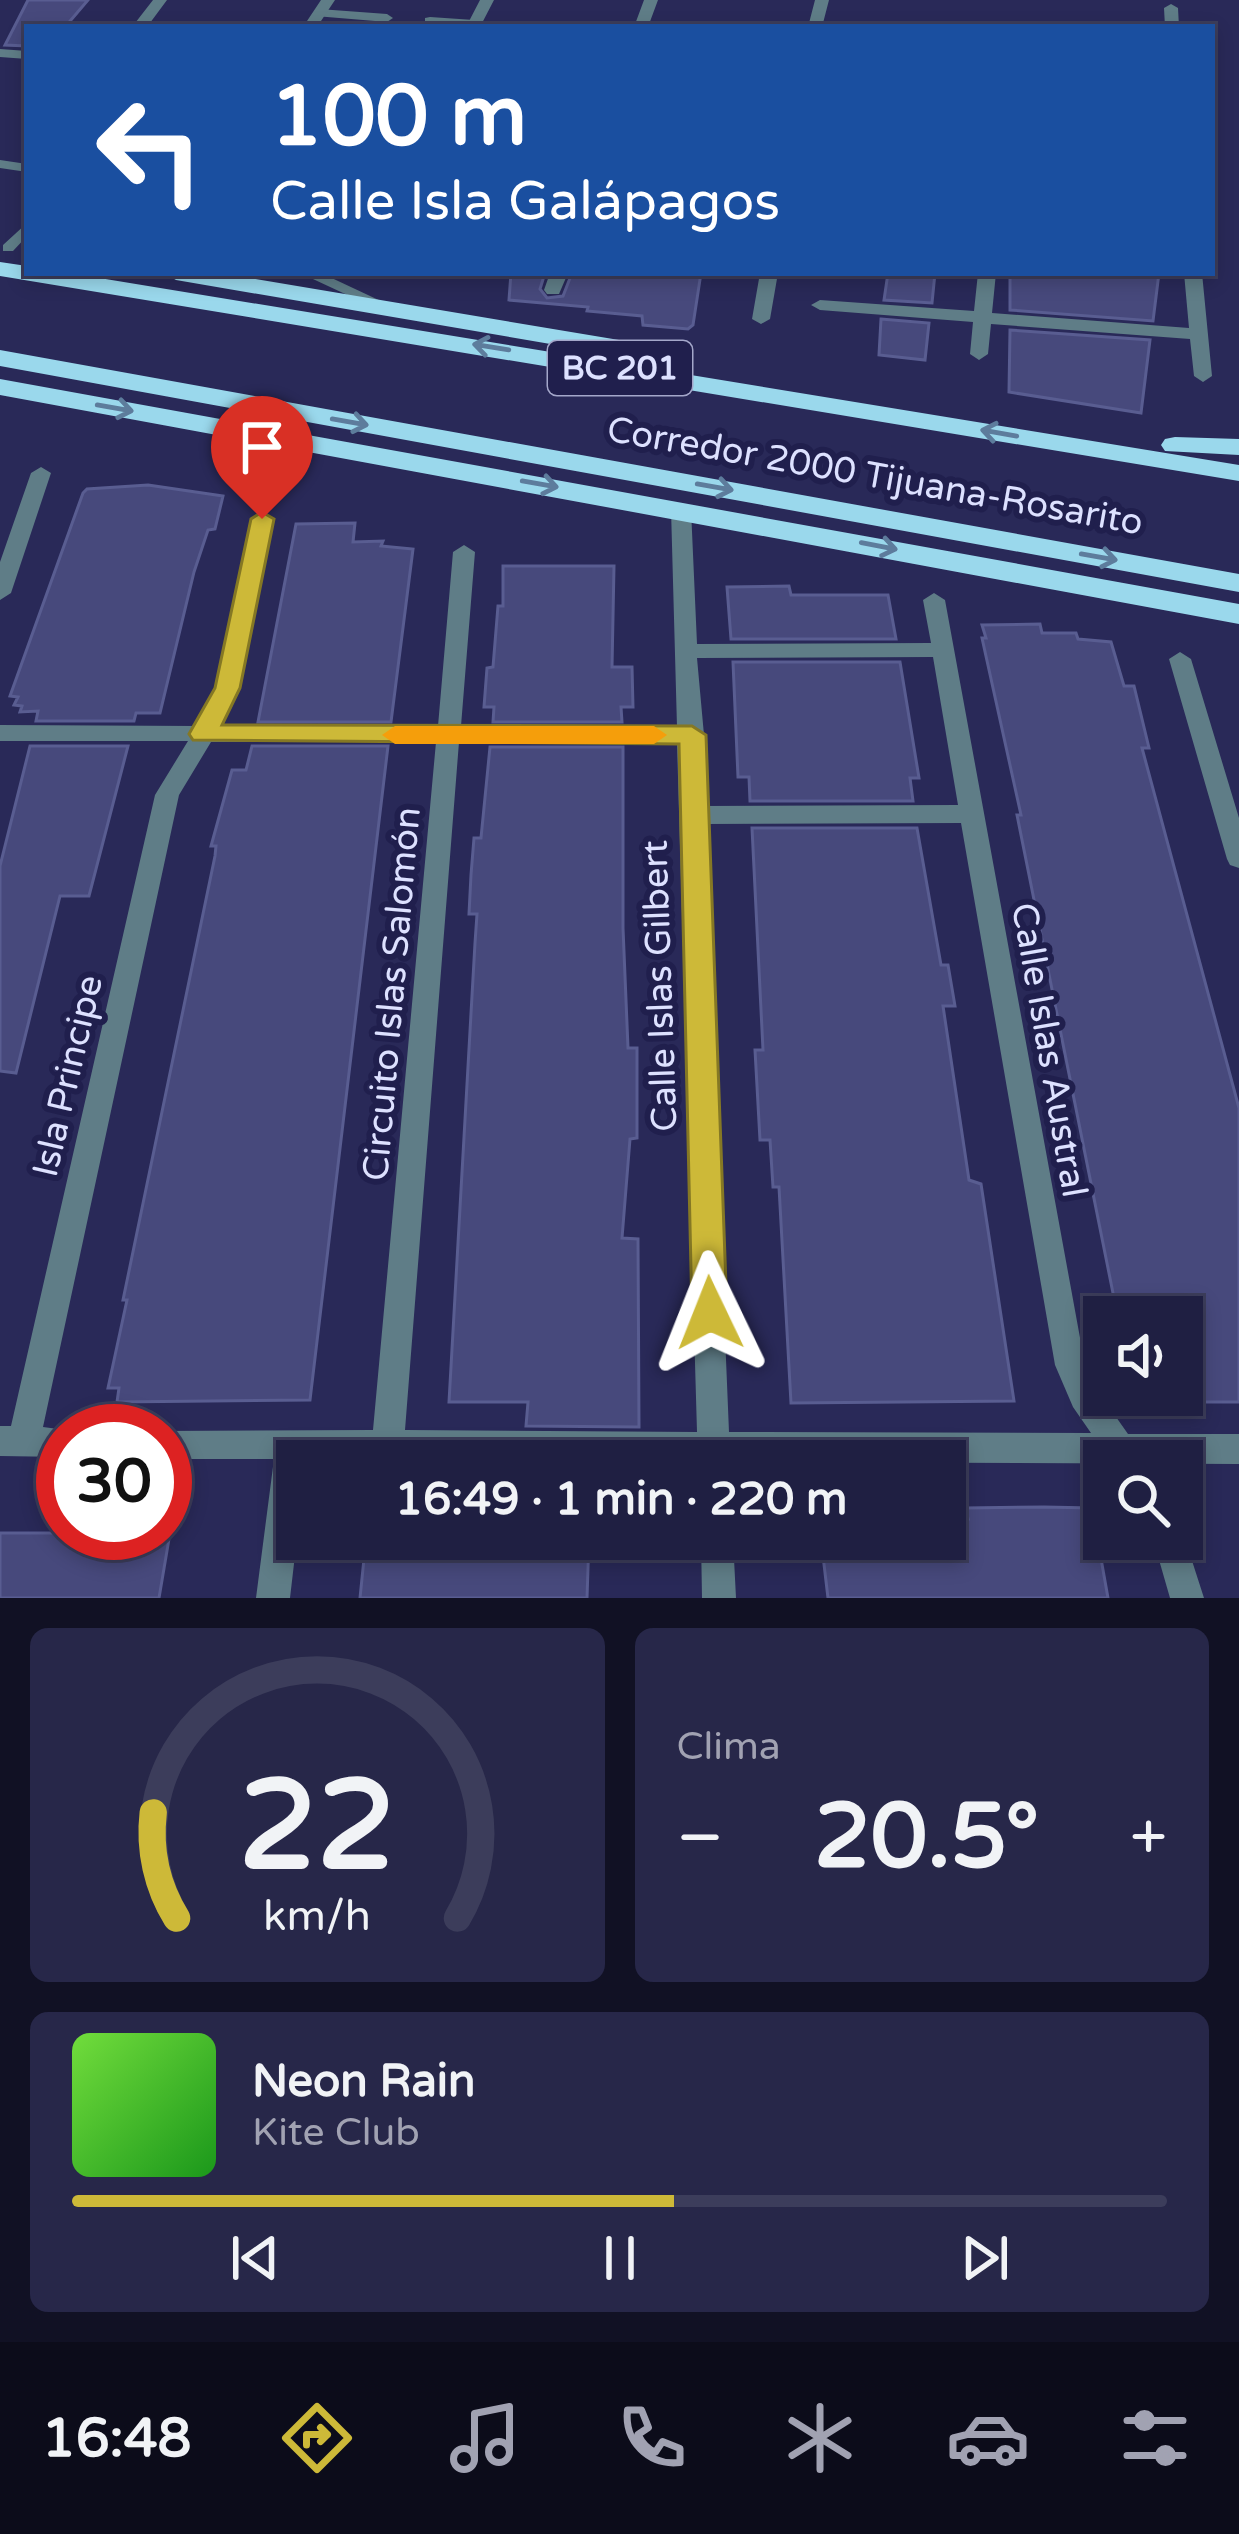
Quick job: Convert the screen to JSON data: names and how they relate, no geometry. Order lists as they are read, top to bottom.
{
  "streets": {
    "highway": ["BC 201", "Corredor 2000 Tijuana-Rosarito"],
    "street": [
      "Calle Islas Gilbert",
      "Circuito Islas Salomón",
      "Calle Islas Austral",
      "Isla Principe"
    ]
  },
  "page": {
    "turn": ["100 m", "Calle Isla Galápagos"],
    "limit": "30",
    "trip": "16:49 · 1 min · 220 m",
    "tile": "Clima",
    "heat": ["−", "20.5°", "+"],
    "song": ["Neon Rain", "Kite Club"],
    "tabs": "16:48",
    "gauge": ["22", "km/h"]
  }
}
